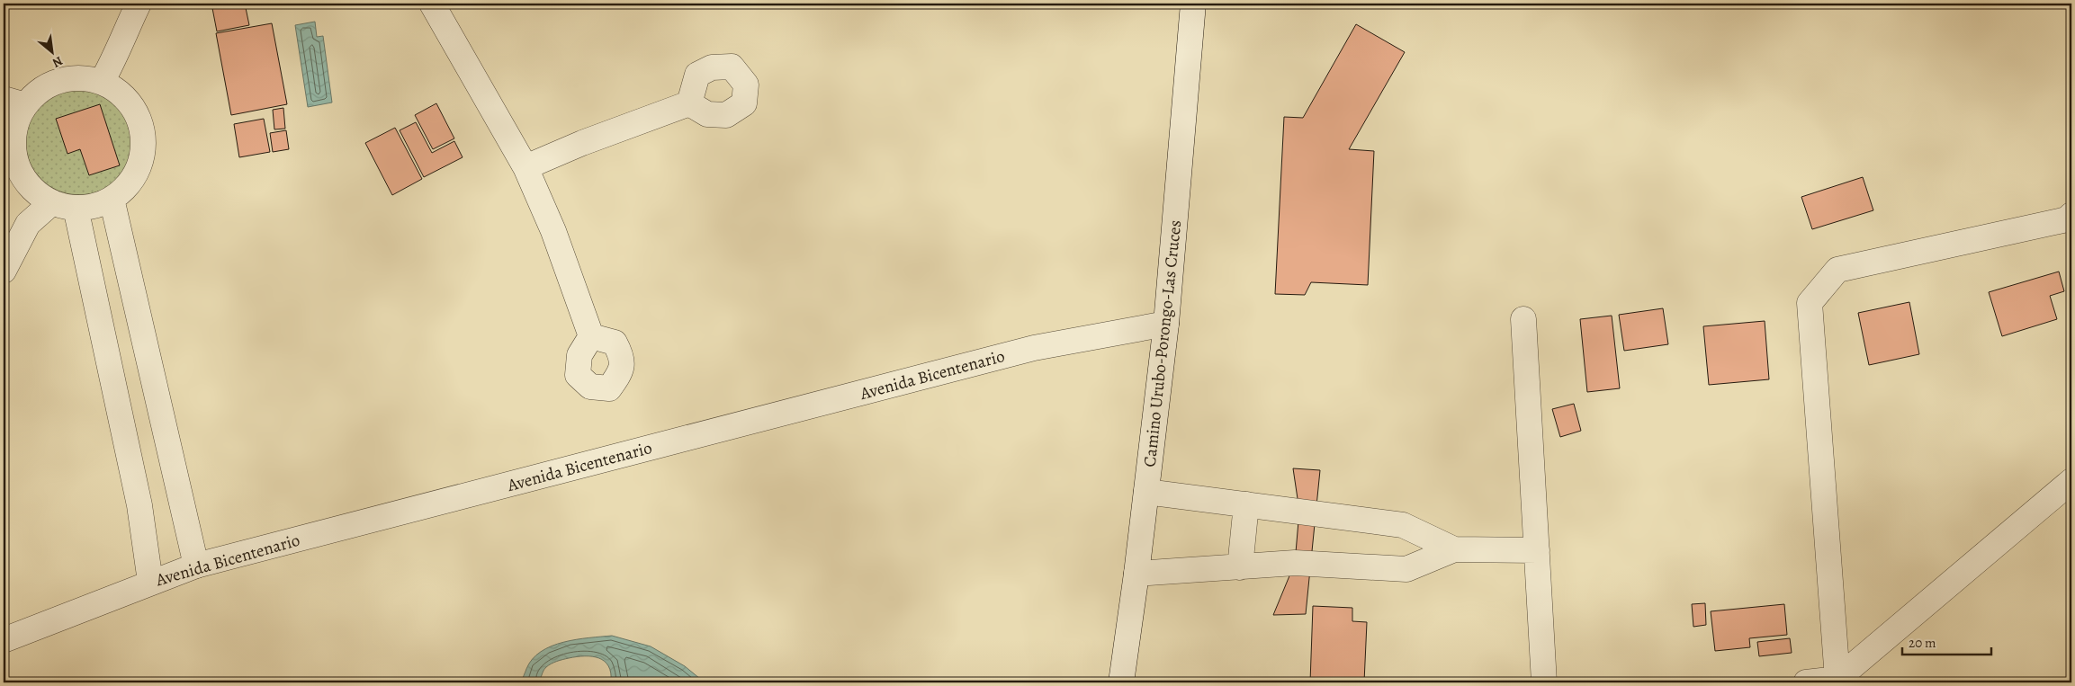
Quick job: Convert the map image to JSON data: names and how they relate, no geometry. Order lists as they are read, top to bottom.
{
  "streets": {
    "street": ["Camino Urubo-Porongo-Las Cruces", "Avenida Bicentenario"]
  },
  "crossings": [
    ["Camino Urubo-Porongo-Las Cruces", "Avenida Bicentenario"]
  ],
  "scale_bar": "20 m",
  "north": "bottom right"
}
